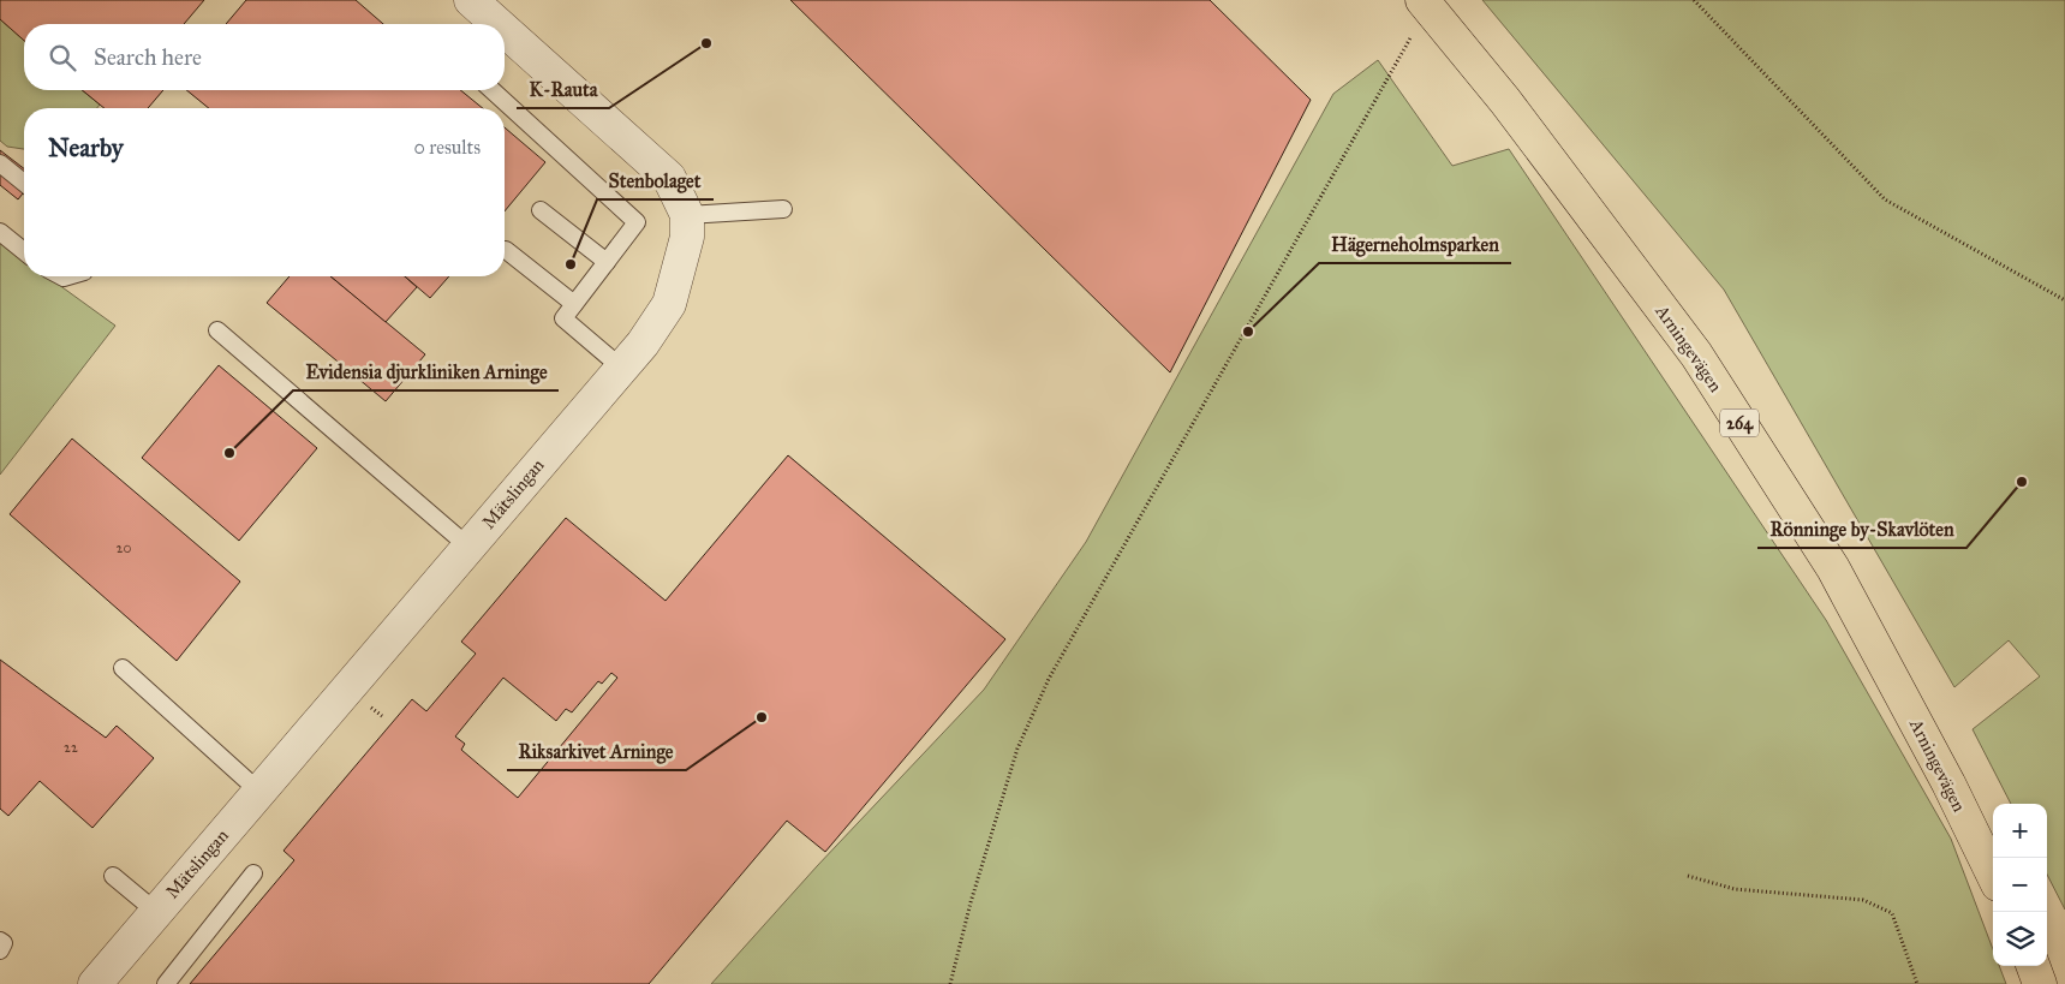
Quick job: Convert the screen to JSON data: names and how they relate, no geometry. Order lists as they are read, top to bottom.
{
  "streets": {
    "main road": ["Arningevägen", "264"],
    "street": ["Mätslingan"]
  },
  "places": [
    "K-Rauta",
    "Stenbolaget",
    "Hägerneholmsparken",
    "Evidensia djurkliniken Arninge",
    "Rönninge by-Skavlöten",
    "Riksarkivet Arninge"
  ],
  "house_numbers": ["20", "22"],
  "page": {
    "search": "Search here",
    "heading": ["Nearby", "0 results"],
    "map_buttons": ["+", "−"]
  }
}
